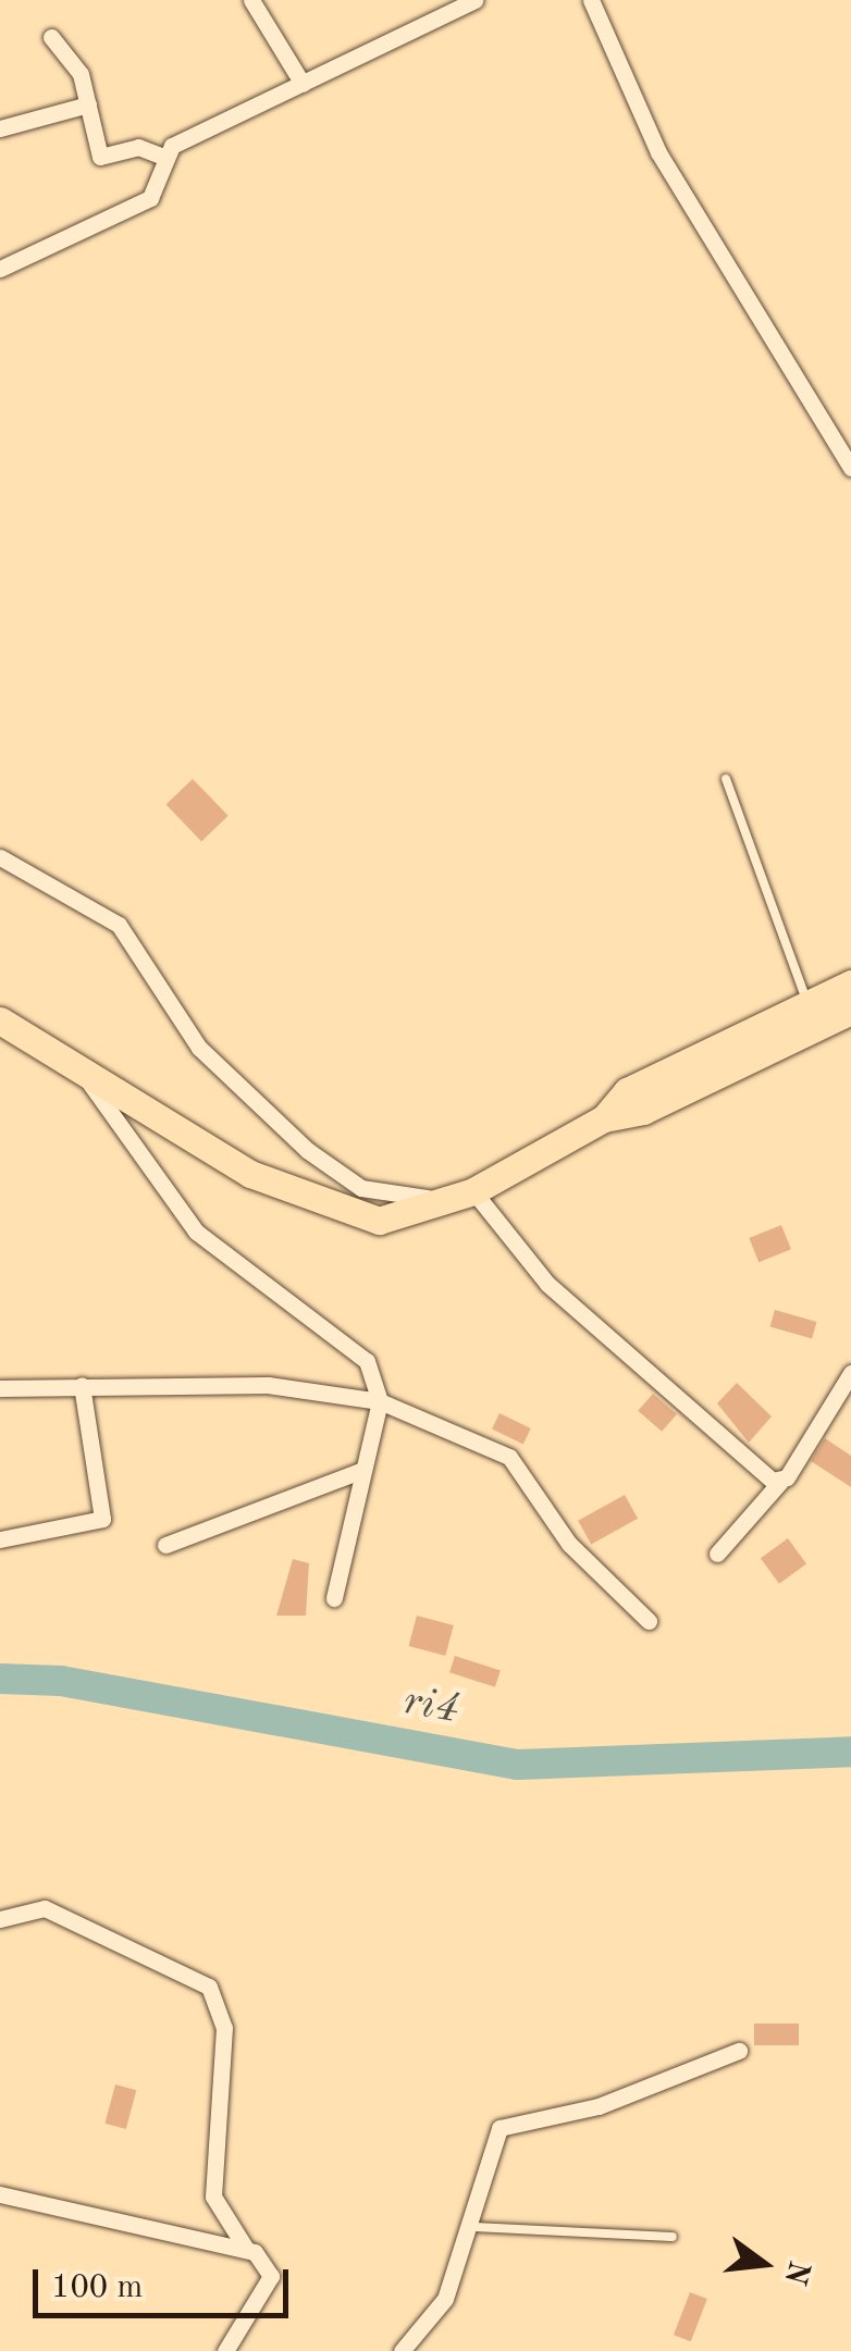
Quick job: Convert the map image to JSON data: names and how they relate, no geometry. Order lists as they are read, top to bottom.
{
  "water": ["ri4"],
  "scale_bar": "100 m",
  "north": "right"
}
